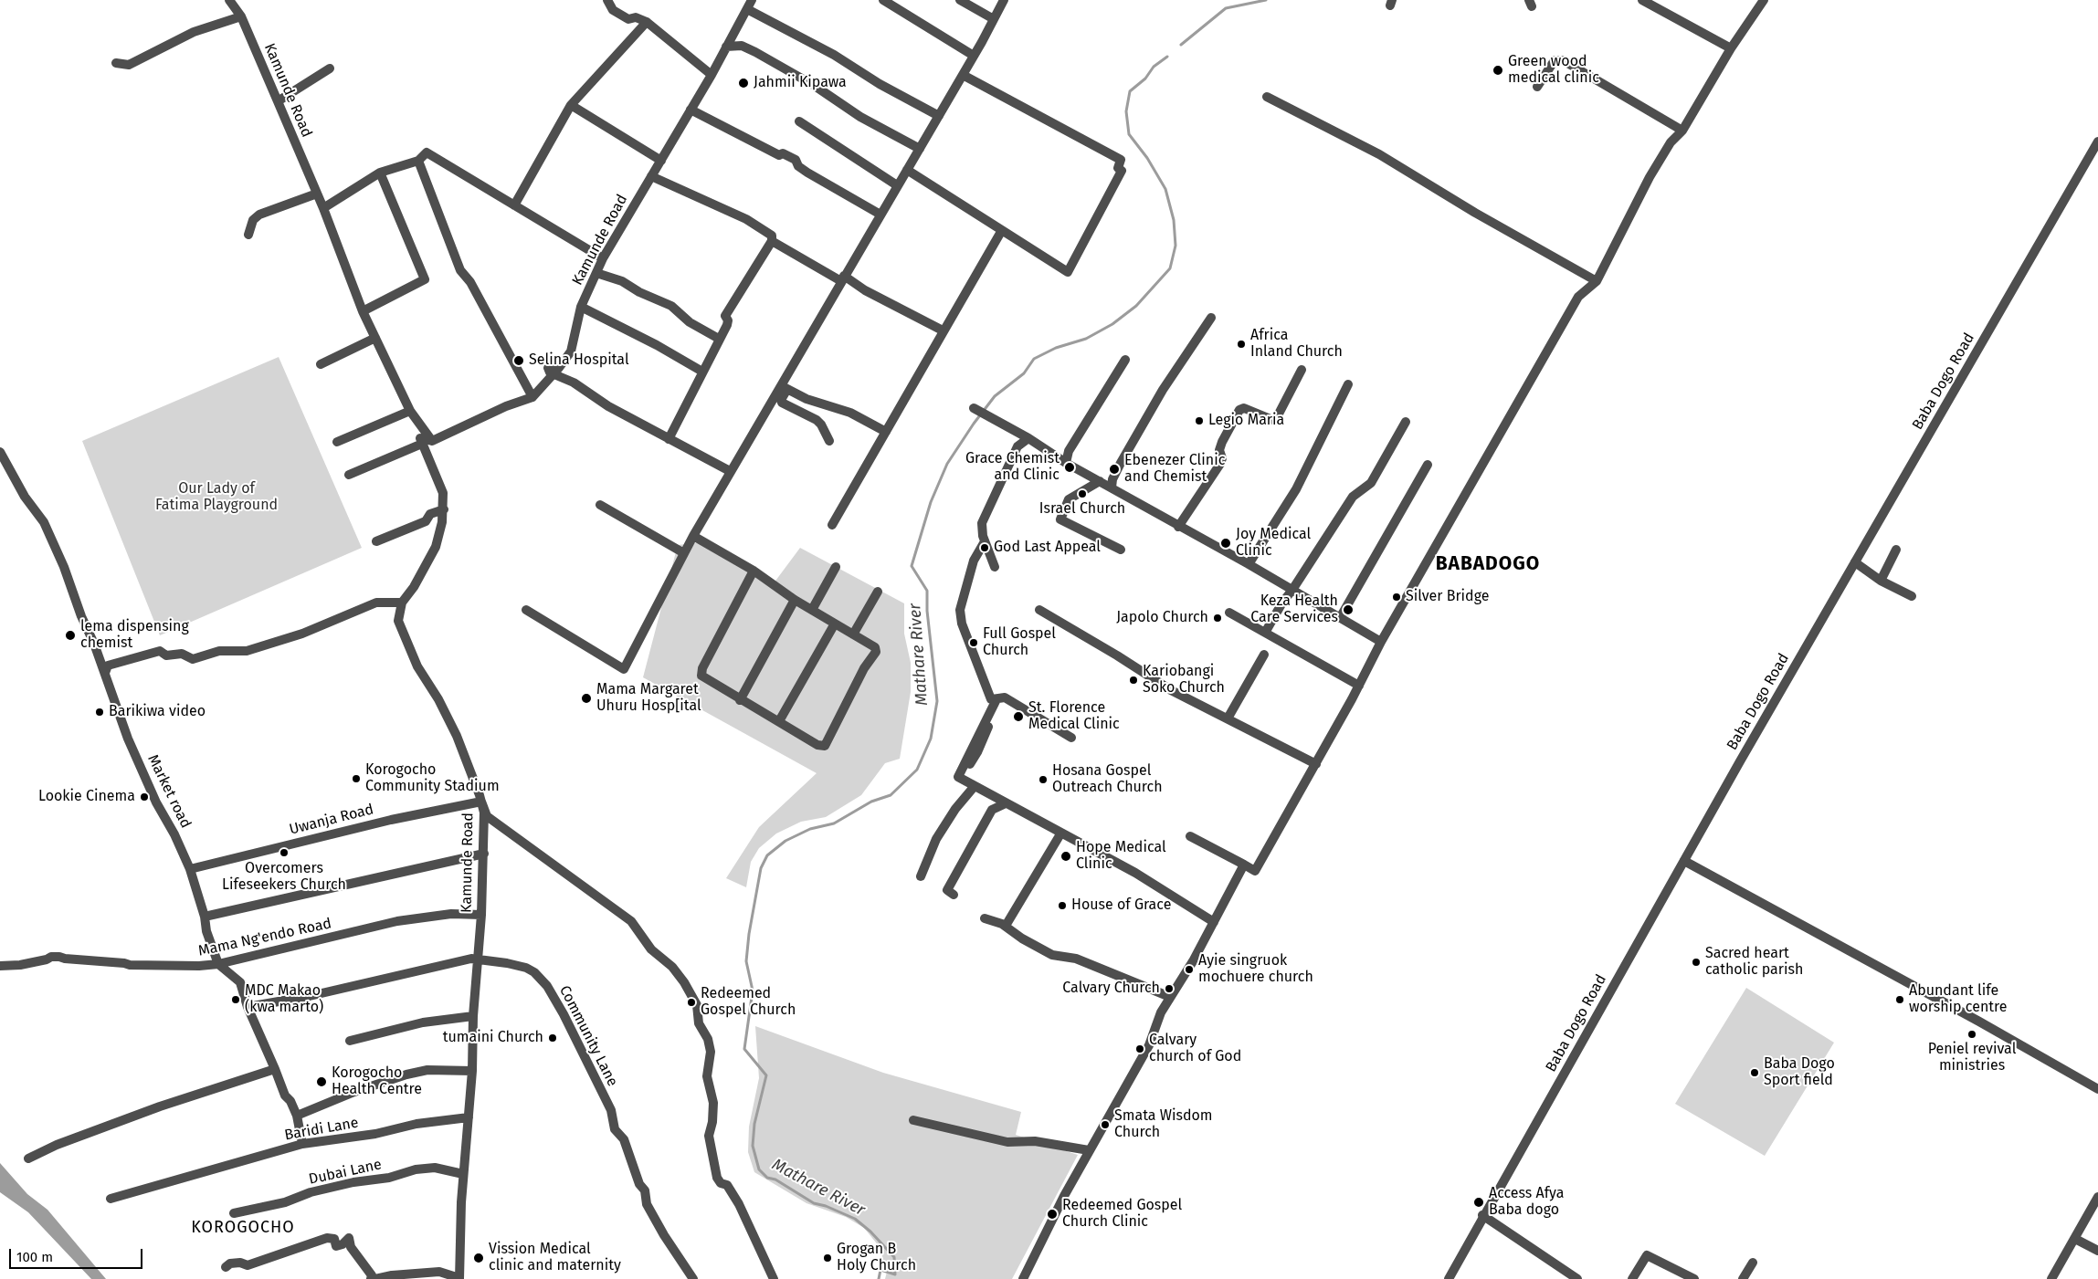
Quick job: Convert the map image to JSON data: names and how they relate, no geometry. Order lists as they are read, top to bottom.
{
  "streets": {
    "street": [
      "Kamunde Road",
      "Baba Dogo Road",
      "Market road",
      "Uwanja Road",
      "Mama Ng'endo Road",
      "Community Lane",
      "Baridi Lane",
      "Dubai Lane"
    ]
  },
  "crossings": [
    ["Kamunde Road", "Uwanja Road"],
    ["Kamunde Road", "Mama Ng'endo Road"],
    ["Kamunde Road", "Community Lane"],
    ["Kamunde Road", "Baridi Lane"],
    ["Kamunde Road", "Dubai Lane"],
    ["Market road", "Uwanja Road"],
    ["Market road", "Mama Ng'endo Road"]
  ],
  "districts": ["BABADOGO", "KOROGOCHO"],
  "water": ["Mathare River"],
  "parks": ["Our Lady of Fatima Playground"],
  "places": [
    "Green wood medical clinic",
    "Jahmii Kipawa",
    "Africa Inland Church",
    "Selina Hospital",
    "Legio Maria",
    "Grace Chemist and Clinic",
    "Ebenezer Clinic and Chemist",
    "Israel Church",
    "Joy Medical Clinic",
    "God Last Appeal",
    "Silver Bridge",
    "Keza Health Care Services",
    "Japolo Church",
    "lema dispensing chemist",
    "Full Gospel Church",
    "Kariobangi Soko Church",
    "Mama Margaret Uhuru Hosp[ital",
    "Barikiwa video",
    "St. Florence Medical Clinic",
    "Korogocho Community Stadium",
    "Hosana Gospel Outreach Church",
    "Lookie Cinema",
    "Overcomers Lifeseekers Church",
    "Hope Medical Clinic",
    "House of Grace",
    "Sacred heart catholic parish",
    "Ayie singruok mochuere church",
    "Calvary Church",
    "MDC Makao (kwa marto)",
    "Abundant life worship centre",
    "Redeemed Gospel Church",
    "Peniel revival ministries",
    "tumaini Church",
    "Calvary church of God",
    "Baba Dogo Sport field",
    "Korogocho Health Centre",
    "Smata Wisdom Church",
    "Access Afya Baba dogo",
    "Redeemed Gospel Church Clinic",
    "Vission Medical clinic and maternity",
    "Grogan B Holy Church"
  ],
  "scale_bar": "100 m"
}
